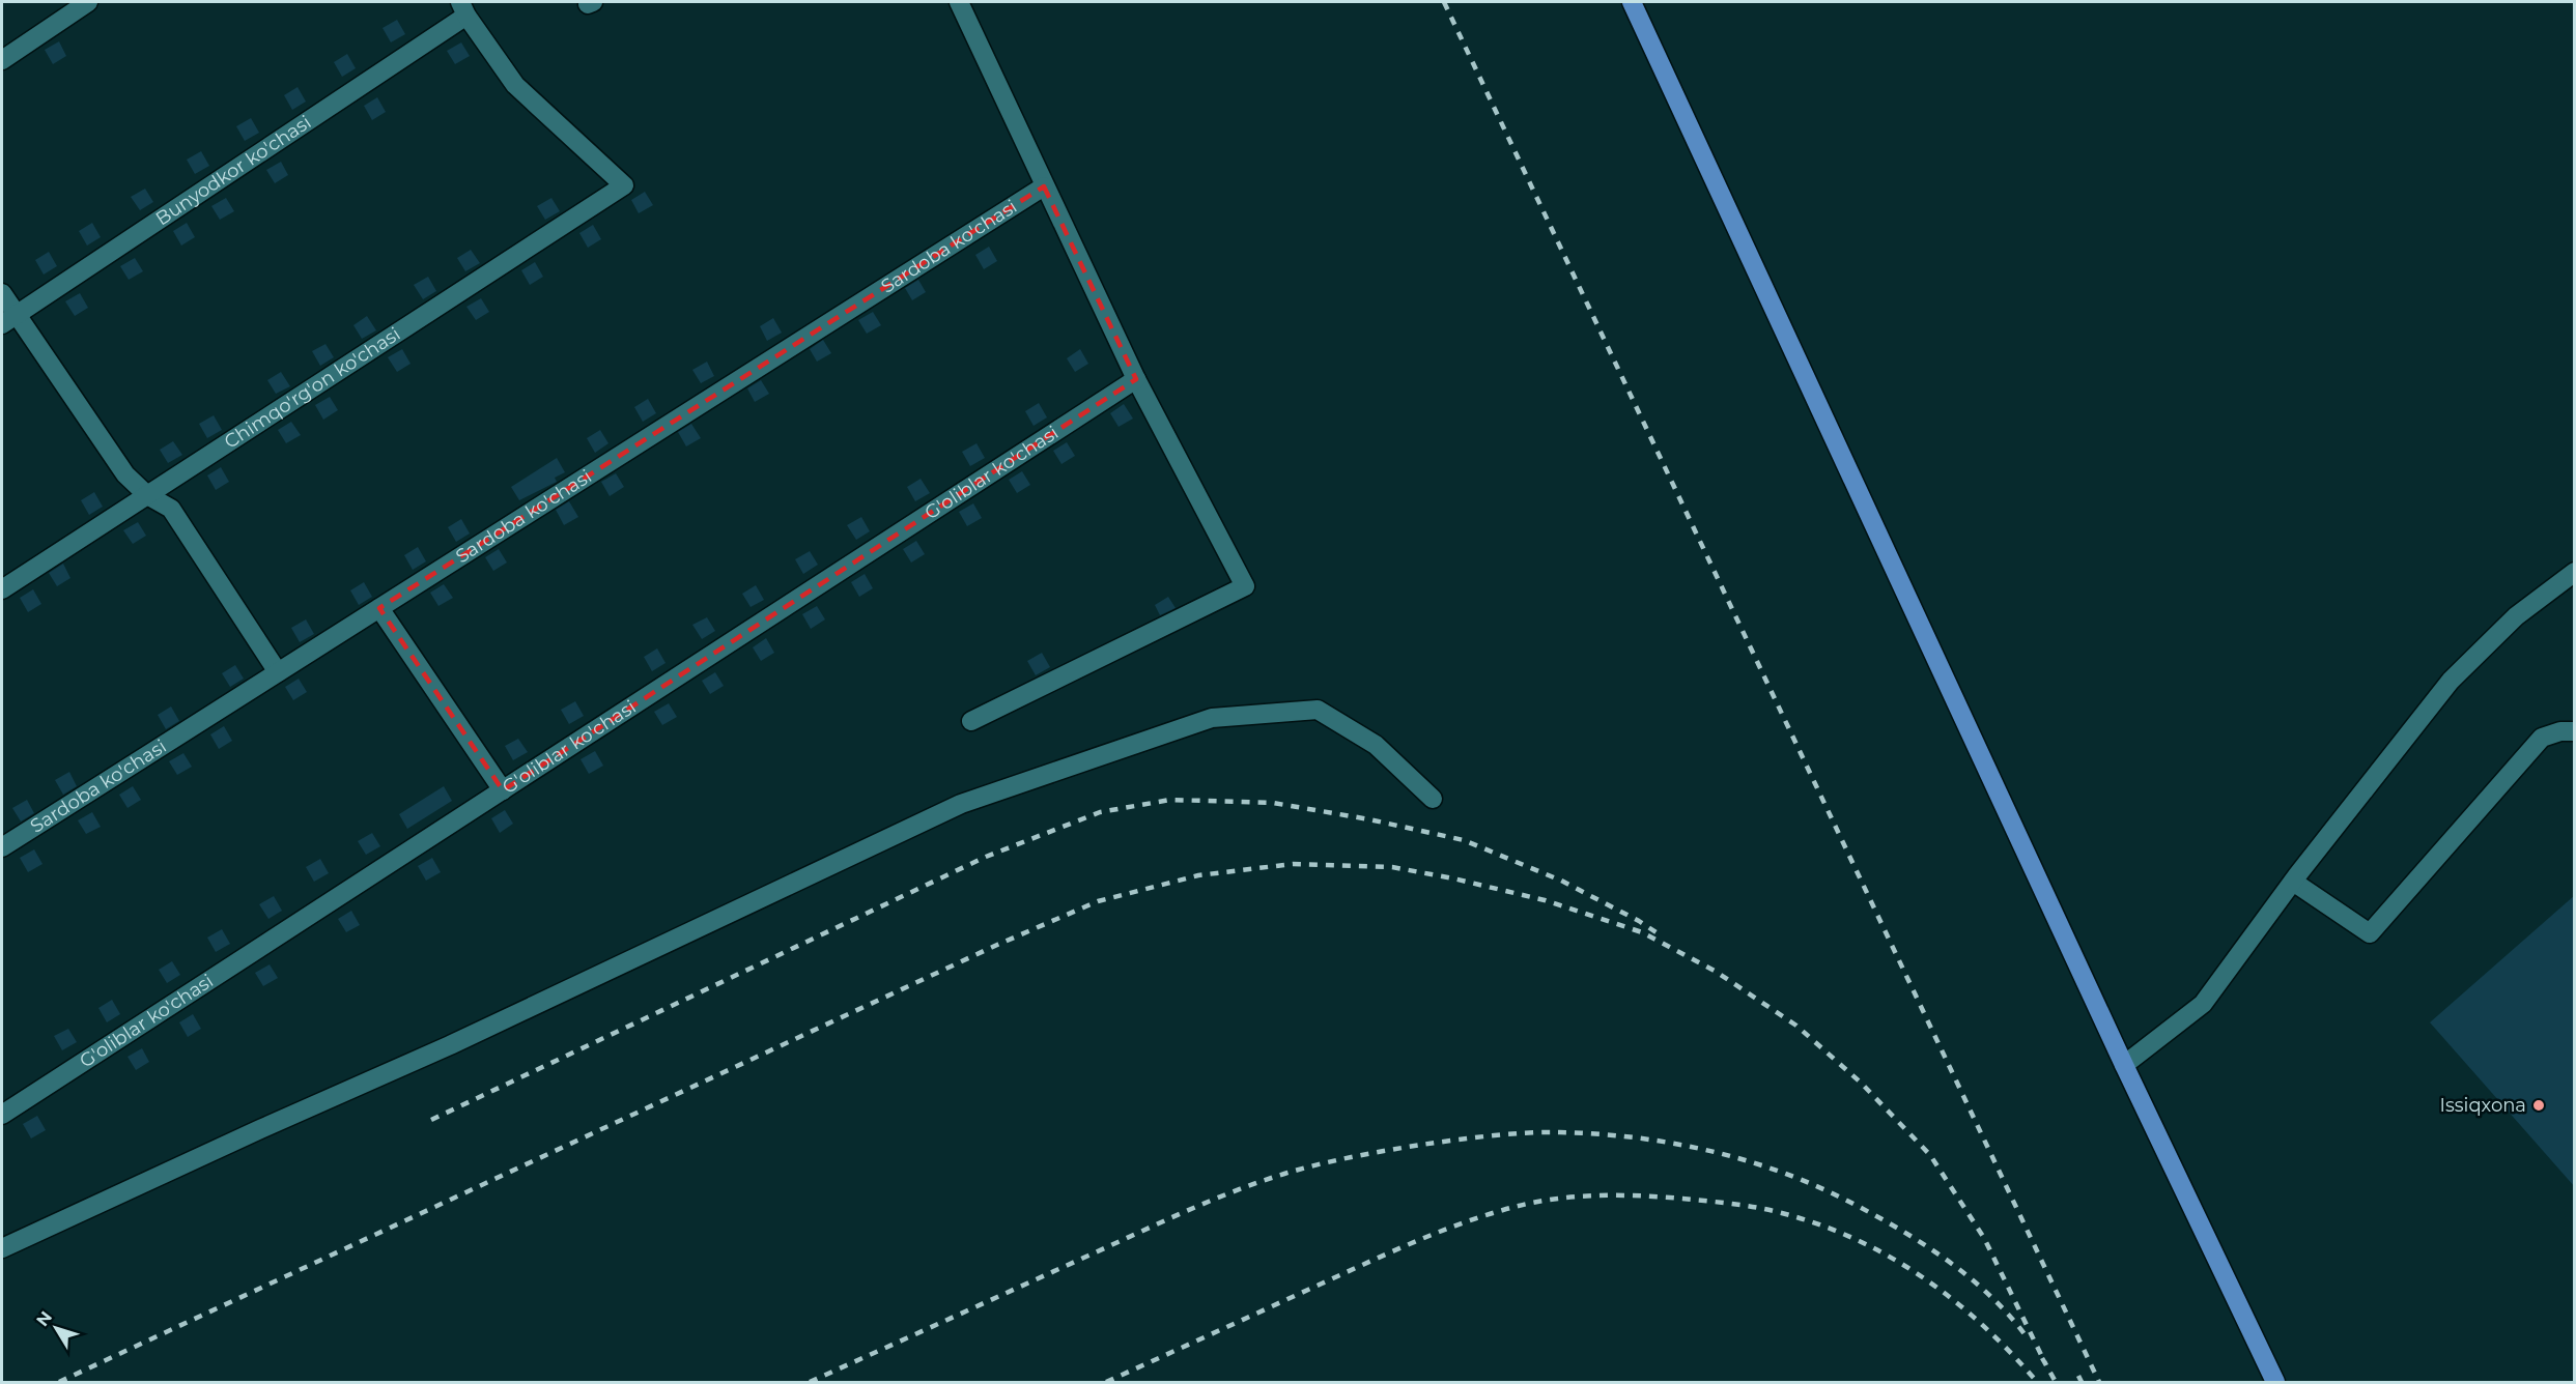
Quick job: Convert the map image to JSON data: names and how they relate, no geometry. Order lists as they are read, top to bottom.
{
  "streets": {
    "street": [
      "Bunyodkor ko'chasi",
      "Sardoba ko'chasi",
      "Chimqo'rg'on ko'chasi",
      "G'oliblar ko'chasi"
    ]
  },
  "crossings": [
    ["Bunyodkor ko'chasi", "Chimqo'rg'on ko'chasi"]
  ],
  "places": ["Issiqxona"],
  "north": "top left"
}
